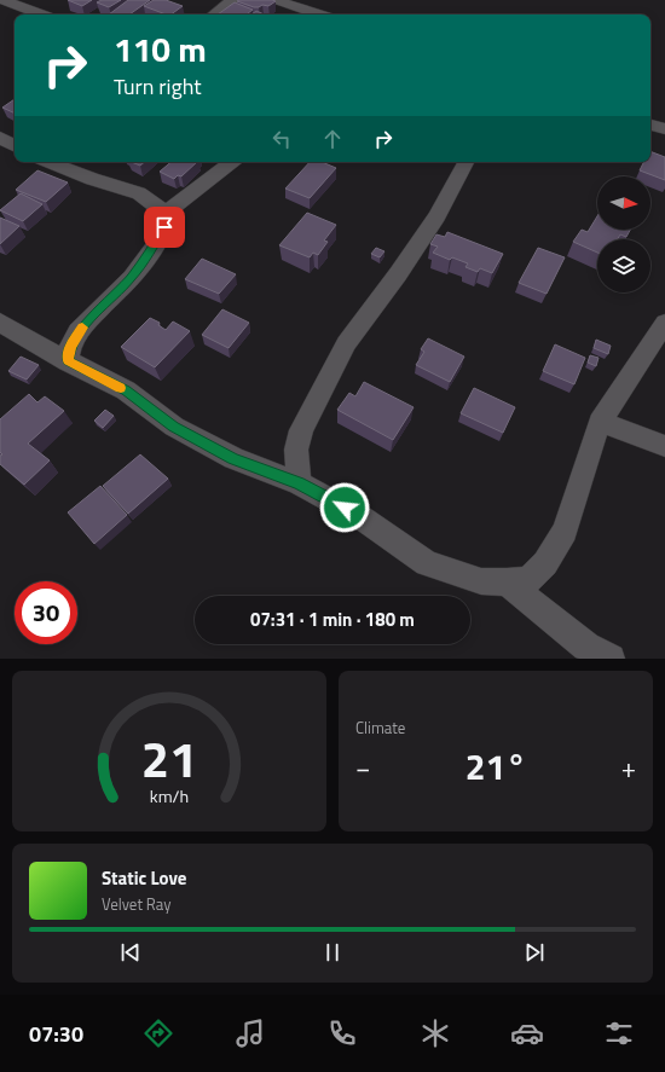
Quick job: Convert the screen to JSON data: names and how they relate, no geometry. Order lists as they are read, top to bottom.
{
  "north": "right",
  "page": {
    "turn": ["110 m", "Turn right"],
    "limit": "30",
    "trip": "07:31 · 1 min · 180 m",
    "tile": "Climate",
    "heat": ["−", "21°", "+"],
    "song": ["Static Love", "Velvet Ray"],
    "tabs": "07:30",
    "gauge": ["21", "km/h"]
  }
}
